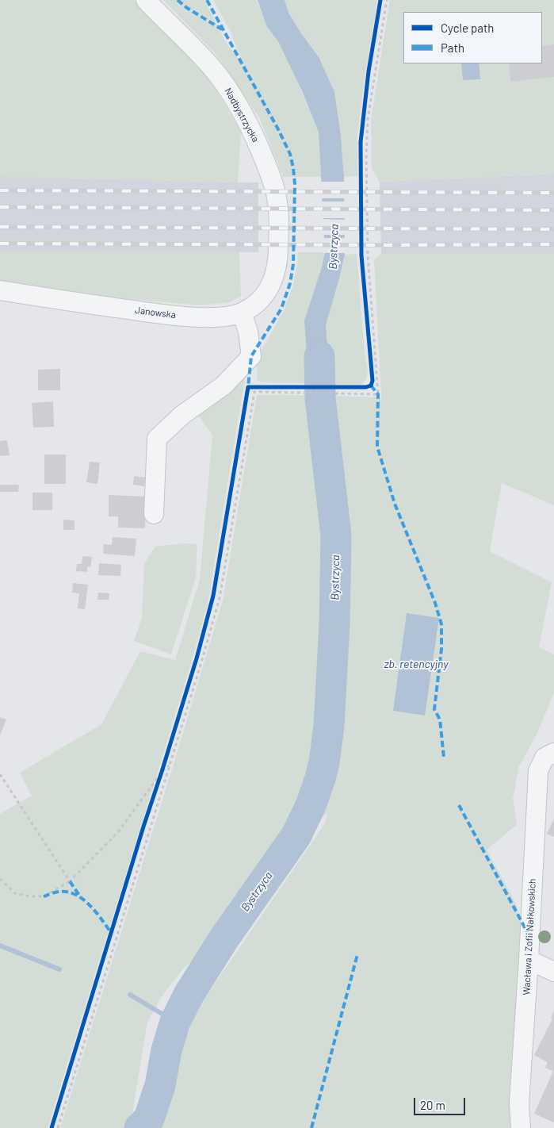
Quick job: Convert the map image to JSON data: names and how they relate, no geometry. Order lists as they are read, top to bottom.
{
  "streets": {
    "street": ["Nadbystrzycka", "Janowska", "Wacława i Zofii Nałkowskich"]
  },
  "crossings": [
    ["Nadbystrzycka", "Janowska"]
  ],
  "water": ["Bystrzyca", "zb. retencyjny"],
  "legend": ["Cycle path", "Path"],
  "scale_bar": "20 m"
}
